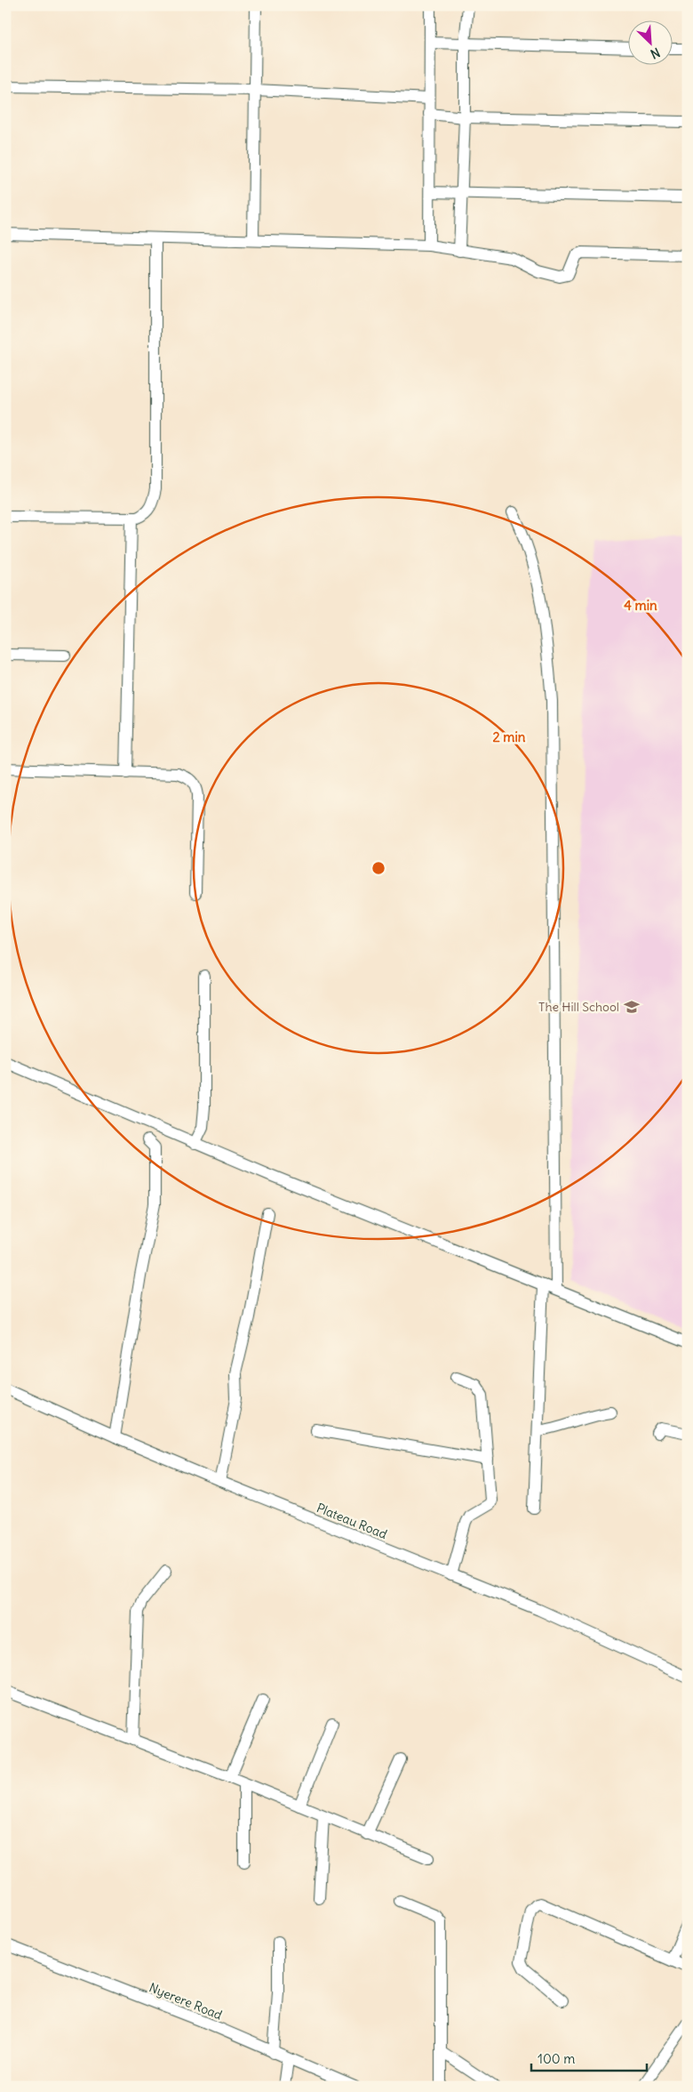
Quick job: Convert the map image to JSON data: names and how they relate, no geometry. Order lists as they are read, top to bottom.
{
  "streets": {
    "street": ["Plateau Road", "Nyerere Road"]
  },
  "places": {
    "school or university": ["The Hill School"]
  },
  "scale_bar": "100 m",
  "north": "bottom right",
  "rings": ["4 min", "2 min"]
}
